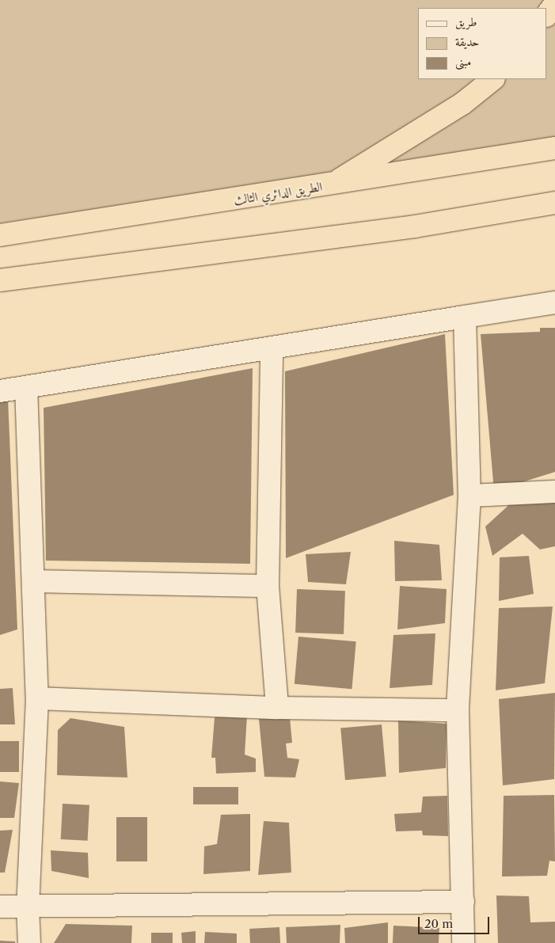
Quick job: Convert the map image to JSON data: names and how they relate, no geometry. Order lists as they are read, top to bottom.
{
  "streets": {
    "highway": ["الطريق الدائري الثالث"]
  },
  "legend": ["طريق", "حديقة", "مبنى"],
  "scale_bar": "20 m"
}
